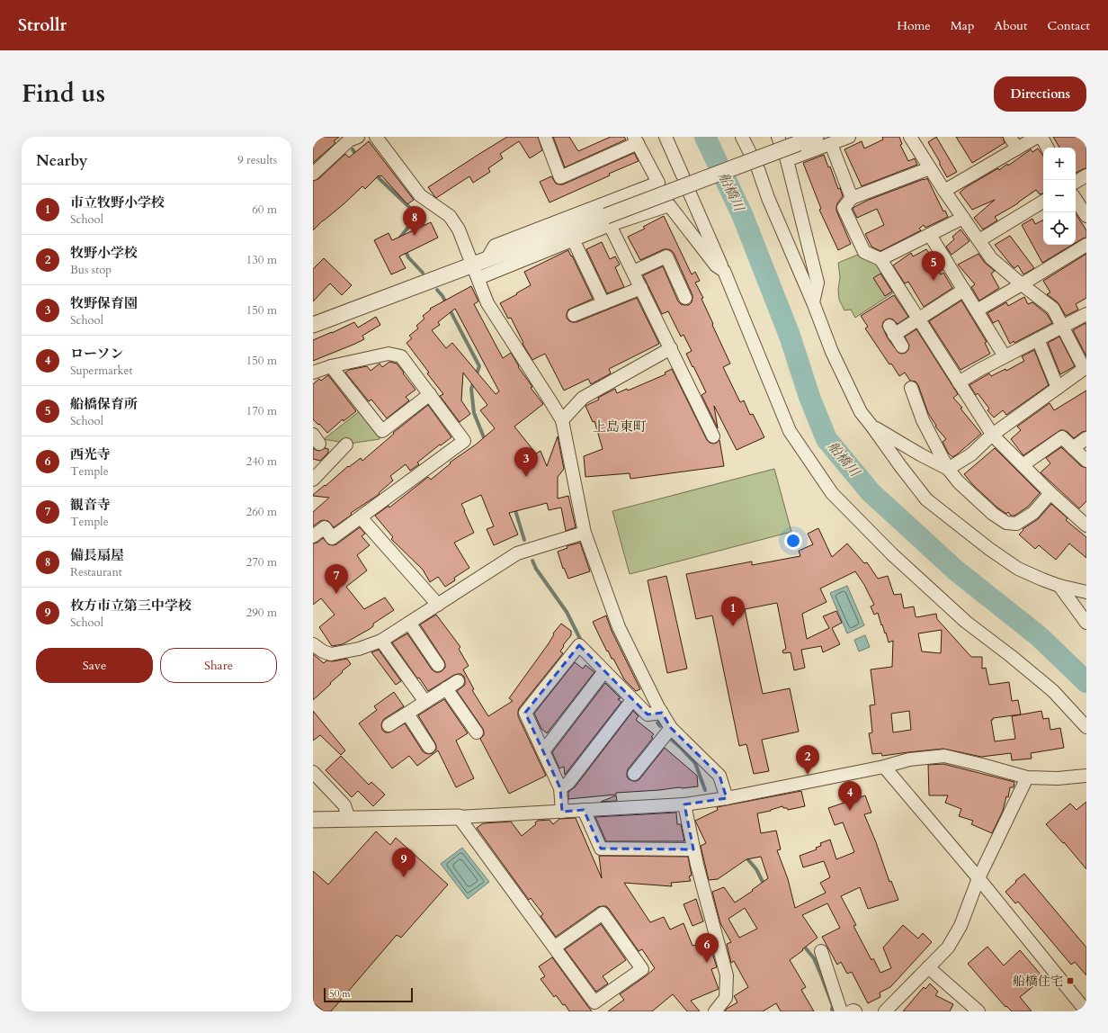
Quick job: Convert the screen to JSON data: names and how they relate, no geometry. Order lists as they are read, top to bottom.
{
  "districts": ["上島東町"],
  "water": ["船橋川"],
  "places": {
    "transit": ["船橋住宅"]
  },
  "scale_bar": "50 m",
  "page": {
    "header": "Strollr",
    "nav": [
      "Home",
      "Map",
      "About",
      "Contact"
    ],
    "title": "Find us",
    "buttons": [
      "Directions",
      ["Save", "Share"]
    ],
    "heading": ["Nearby", "9 results"],
    "map_buttons": ["+", "−"],
    "list": [
      {
        "mark": "1",
        "name": "市立牧野小学校",
        "note": "School",
        "value": "60 m"
      },
      {
        "mark": "2",
        "name": "牧野小学校",
        "note": "Bus stop",
        "value": "130 m"
      },
      {
        "mark": "3",
        "name": "牧野保育園",
        "note": "School",
        "value": "150 m"
      },
      {
        "mark": "4",
        "name": "ローソン",
        "note": "Supermarket",
        "value": "150 m"
      },
      {
        "mark": "5",
        "name": "船橋保育所",
        "note": "School",
        "value": "170 m"
      },
      {
        "mark": "6",
        "name": "西光寺",
        "note": "Temple",
        "value": "240 m"
      },
      {
        "mark": "7",
        "name": "観音寺",
        "note": "Temple",
        "value": "260 m"
      },
      {
        "mark": "8",
        "name": "備長扇屋",
        "note": "Restaurant",
        "value": "270 m"
      },
      {
        "mark": "9",
        "name": "枚方市立第三中学校",
        "note": "School",
        "value": "290 m"
      }
    ],
    "pins": [
      "8",
      "5",
      "3",
      "7",
      "1",
      "2",
      "4",
      "9",
      "6"
    ],
    "scale": "50 m"
  }
}
